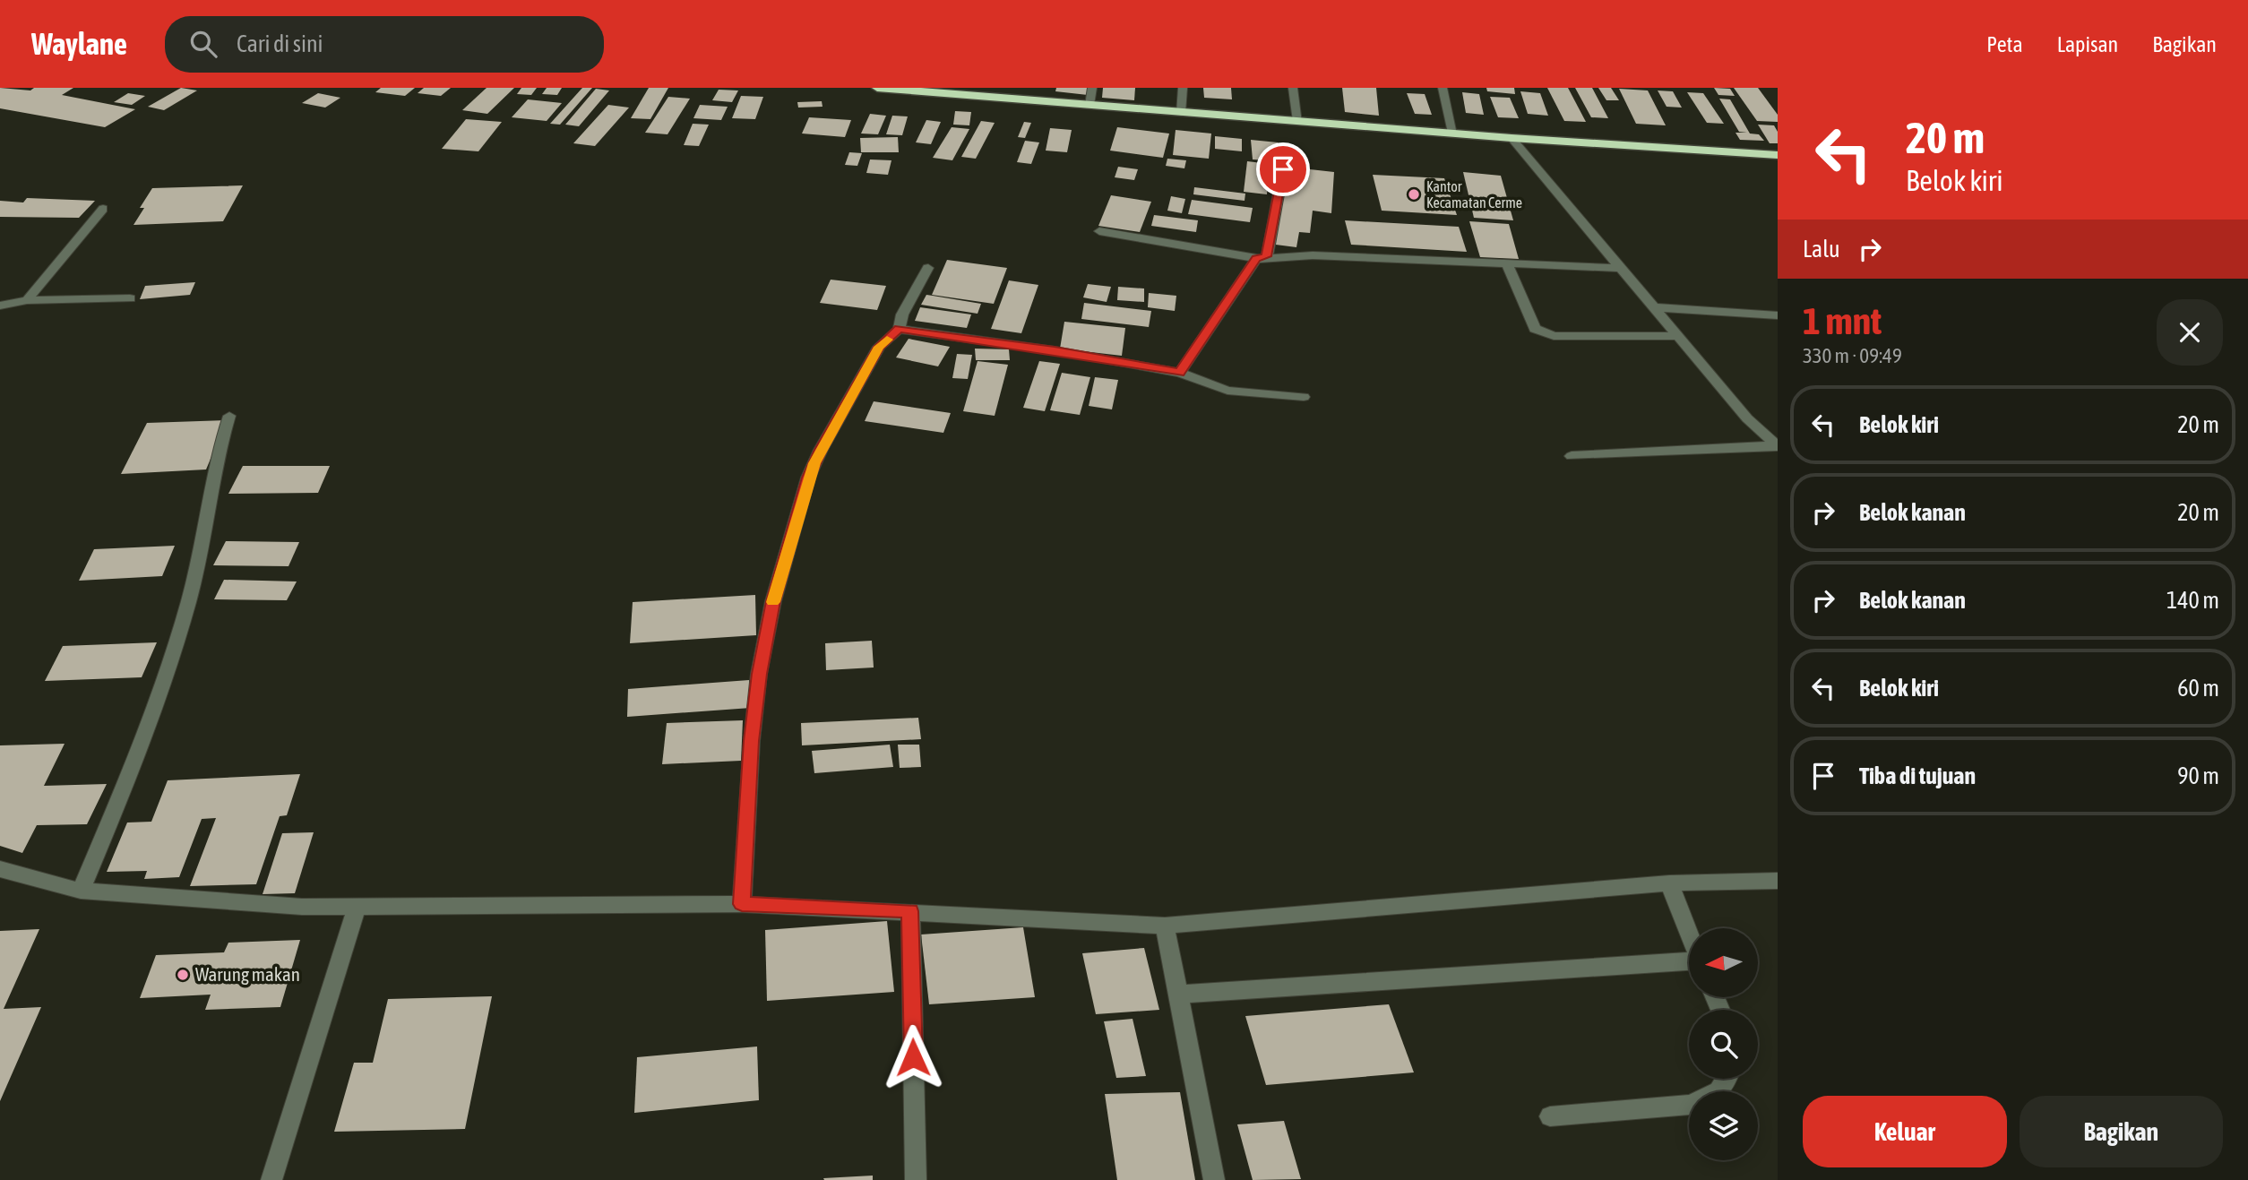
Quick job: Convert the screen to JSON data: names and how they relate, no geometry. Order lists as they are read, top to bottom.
{
  "places": ["Kantor Kecamatan Cerme", "Warung makan"],
  "north": "left",
  "page": {
    "header": "Waylane",
    "search": "Cari di sini",
    "nav": ["Peta", "Lapisan", "Bagikan"],
    "turn": ["20 m", "Belok kiri"],
    "then": "Lalu",
    "heading": ["1 mnt", "330 m · 09:49"],
    "list": [
      {
        "name": "Belok kiri",
        "value": "20 m"
      },
      {
        "name": "Belok kanan",
        "value": "20 m"
      },
      {
        "name": "Belok kanan",
        "value": "140 m"
      },
      {
        "name": "Belok kiri",
        "value": "60 m"
      },
      {
        "name": "Tiba di tujuan",
        "value": "90 m"
      }
    ],
    "buttons": ["Keluar", "Bagikan"]
  }
}
